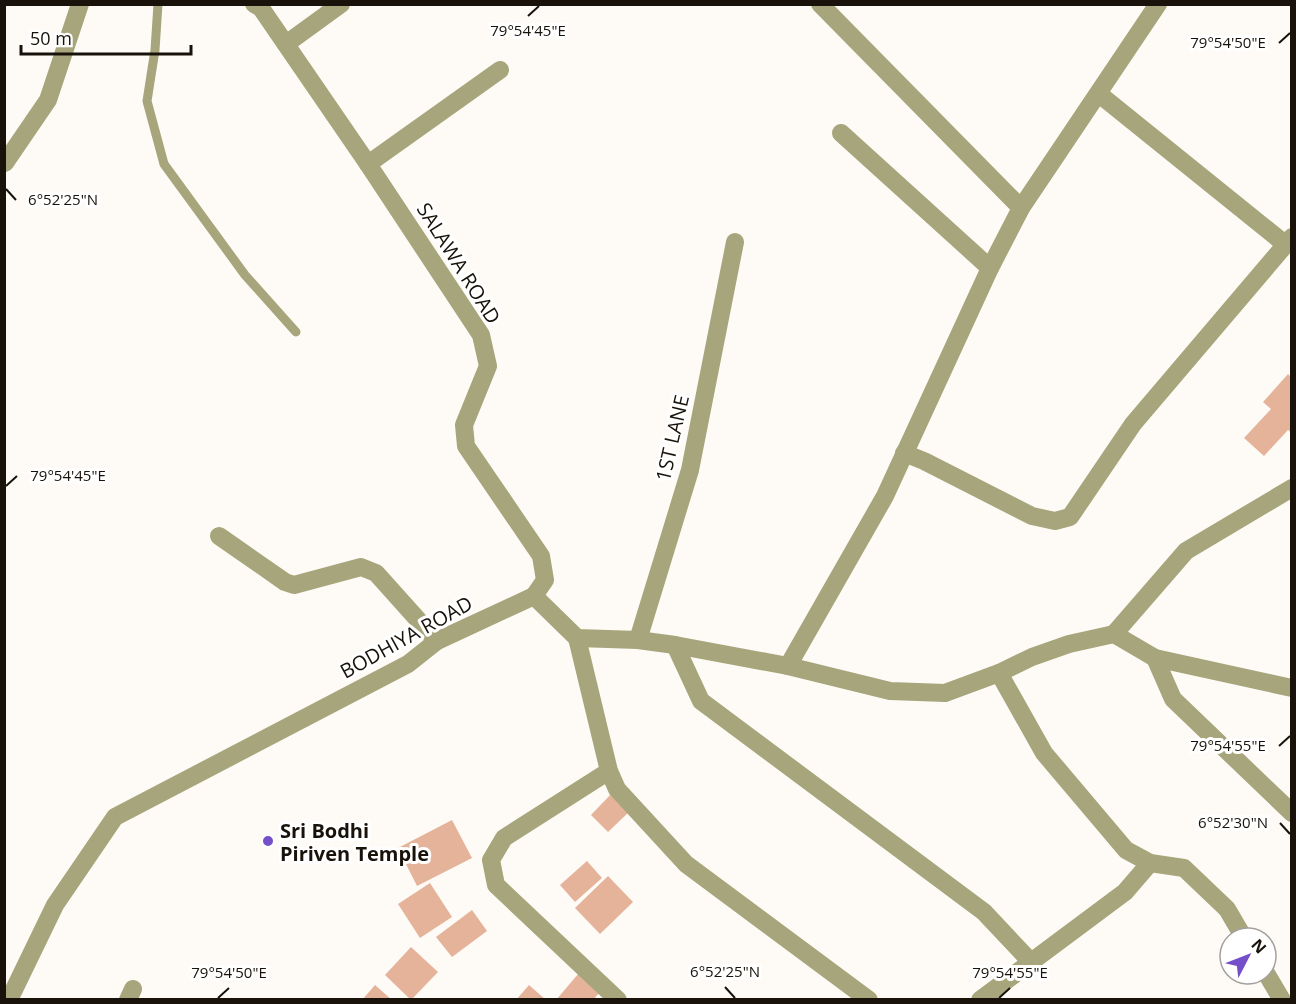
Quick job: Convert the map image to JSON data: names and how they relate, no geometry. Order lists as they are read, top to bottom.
{
  "streets": {
    "street": ["SALAWA ROAD", "1ST LANE", "BODHIYA ROAD"]
  },
  "crossings": [
    ["SALAWA ROAD", "BODHIYA ROAD"]
  ],
  "places": ["Sri Bodhi Piriven Temple"],
  "scale_bar": "50 m",
  "north": "top right",
  "coordinates": [
    "79°54'45\"E",
    "79°54'50\"E",
    "6°52'25\"N",
    "79°54'55\"E",
    "6°52'30\"N"
  ]
}
